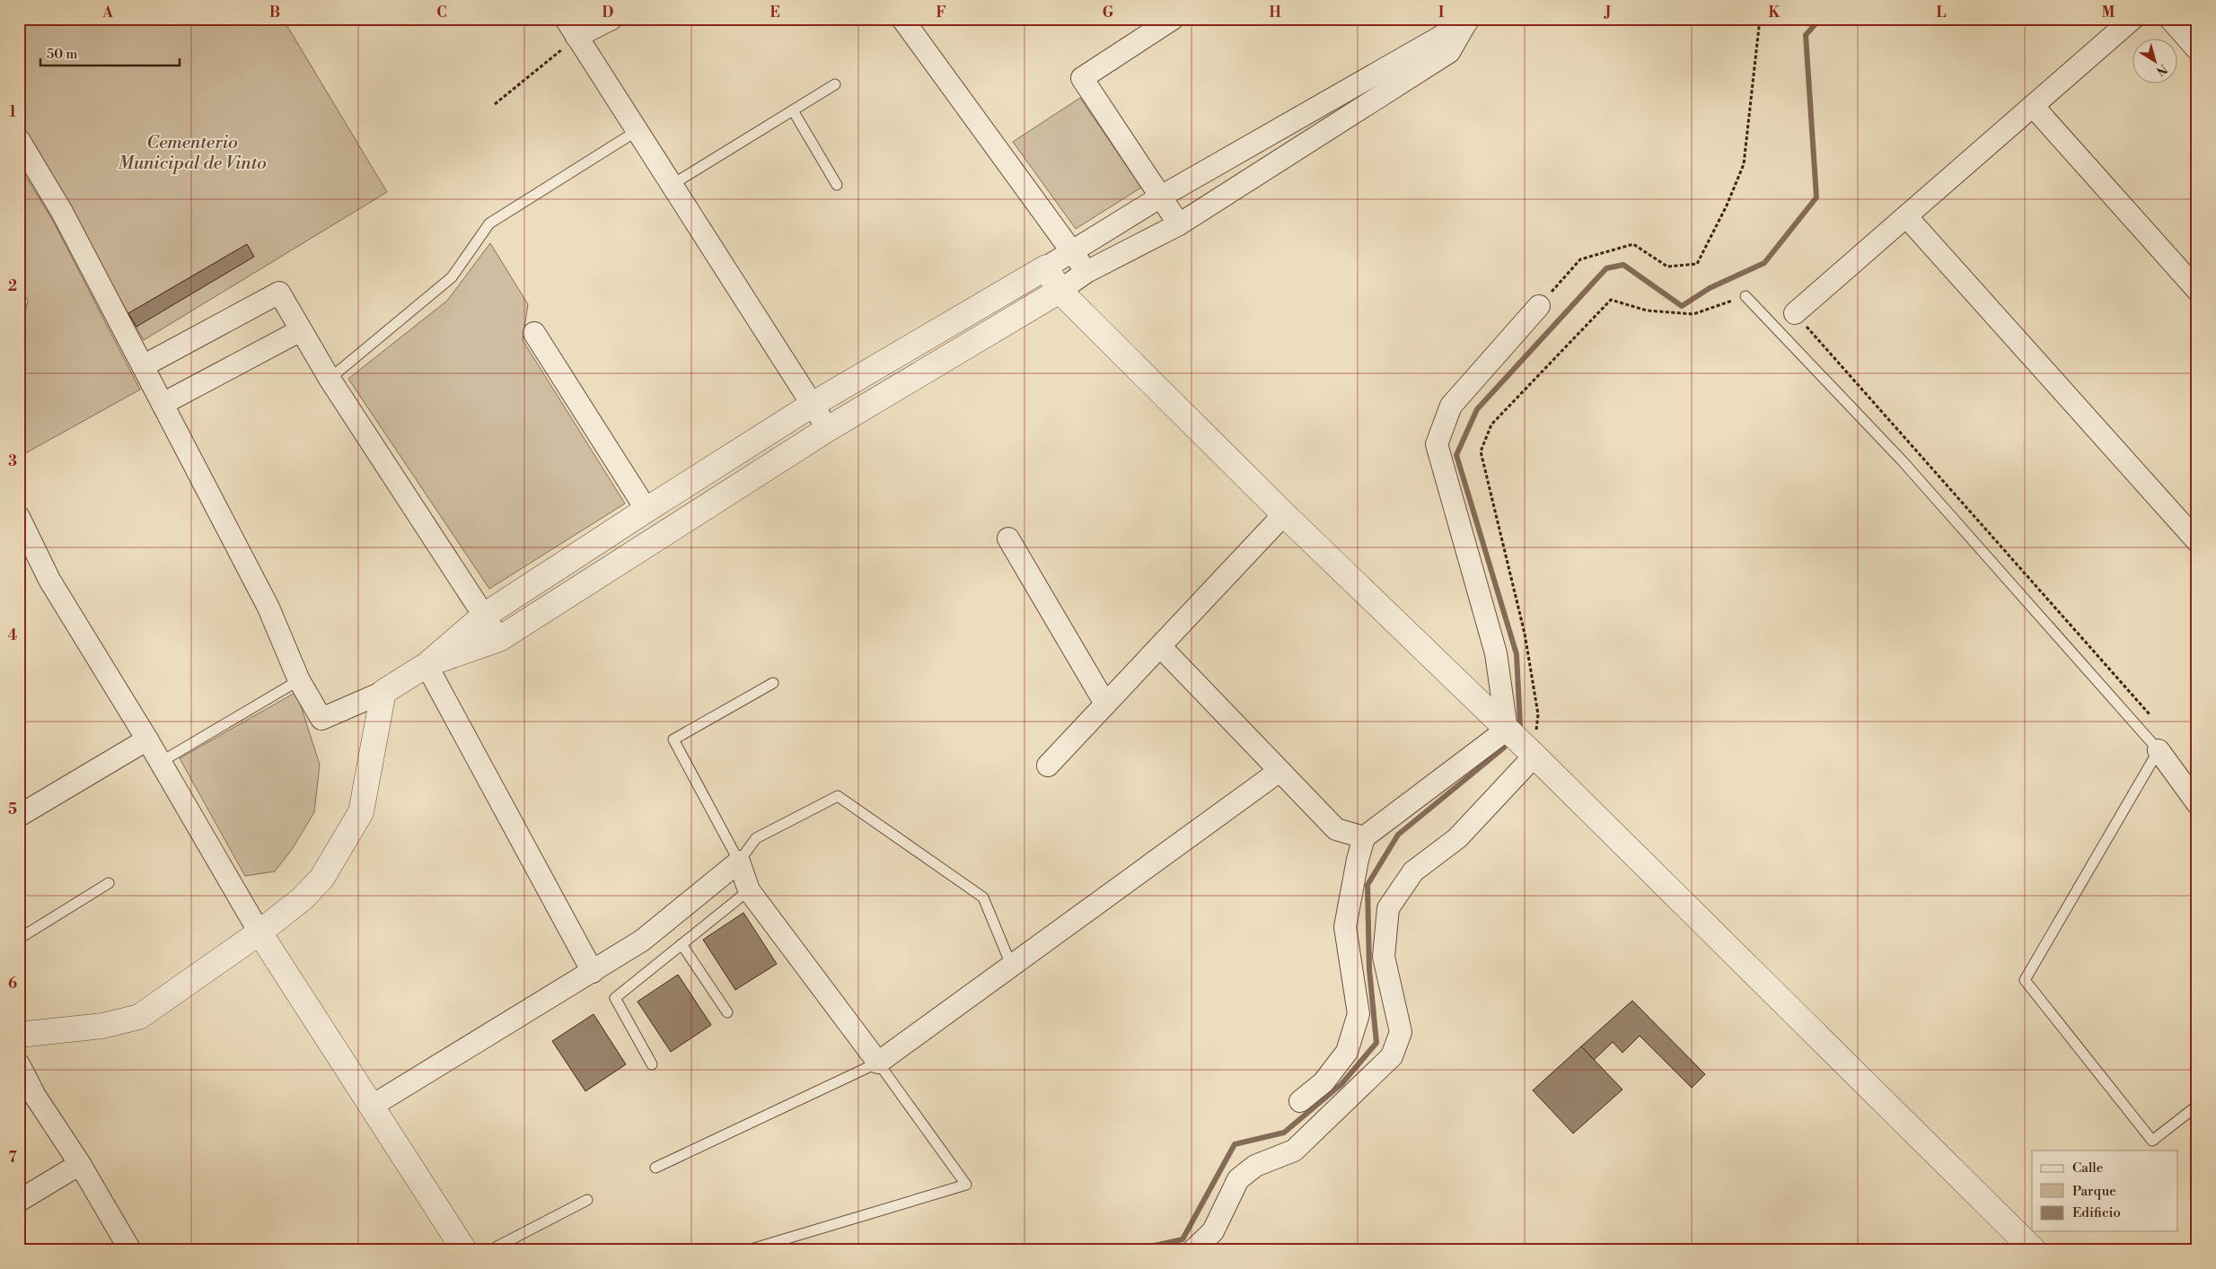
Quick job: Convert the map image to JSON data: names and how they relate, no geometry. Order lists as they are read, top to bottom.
{
  "parks": ["Cementerio Municipal de Vinto"],
  "legend": ["Calle", "Parque", "Edificio"],
  "scale_bar": "50 m",
  "north": "bottom right",
  "grid": {
    "columns": [
      "A",
      "B",
      "C",
      "D",
      "E",
      "F",
      "G",
      "H",
      "I",
      "J",
      "K",
      "L",
      "M"
    ],
    "rows": [
      "1",
      "2",
      "3",
      "4",
      "5",
      "6",
      "7"
    ]
  }
}
